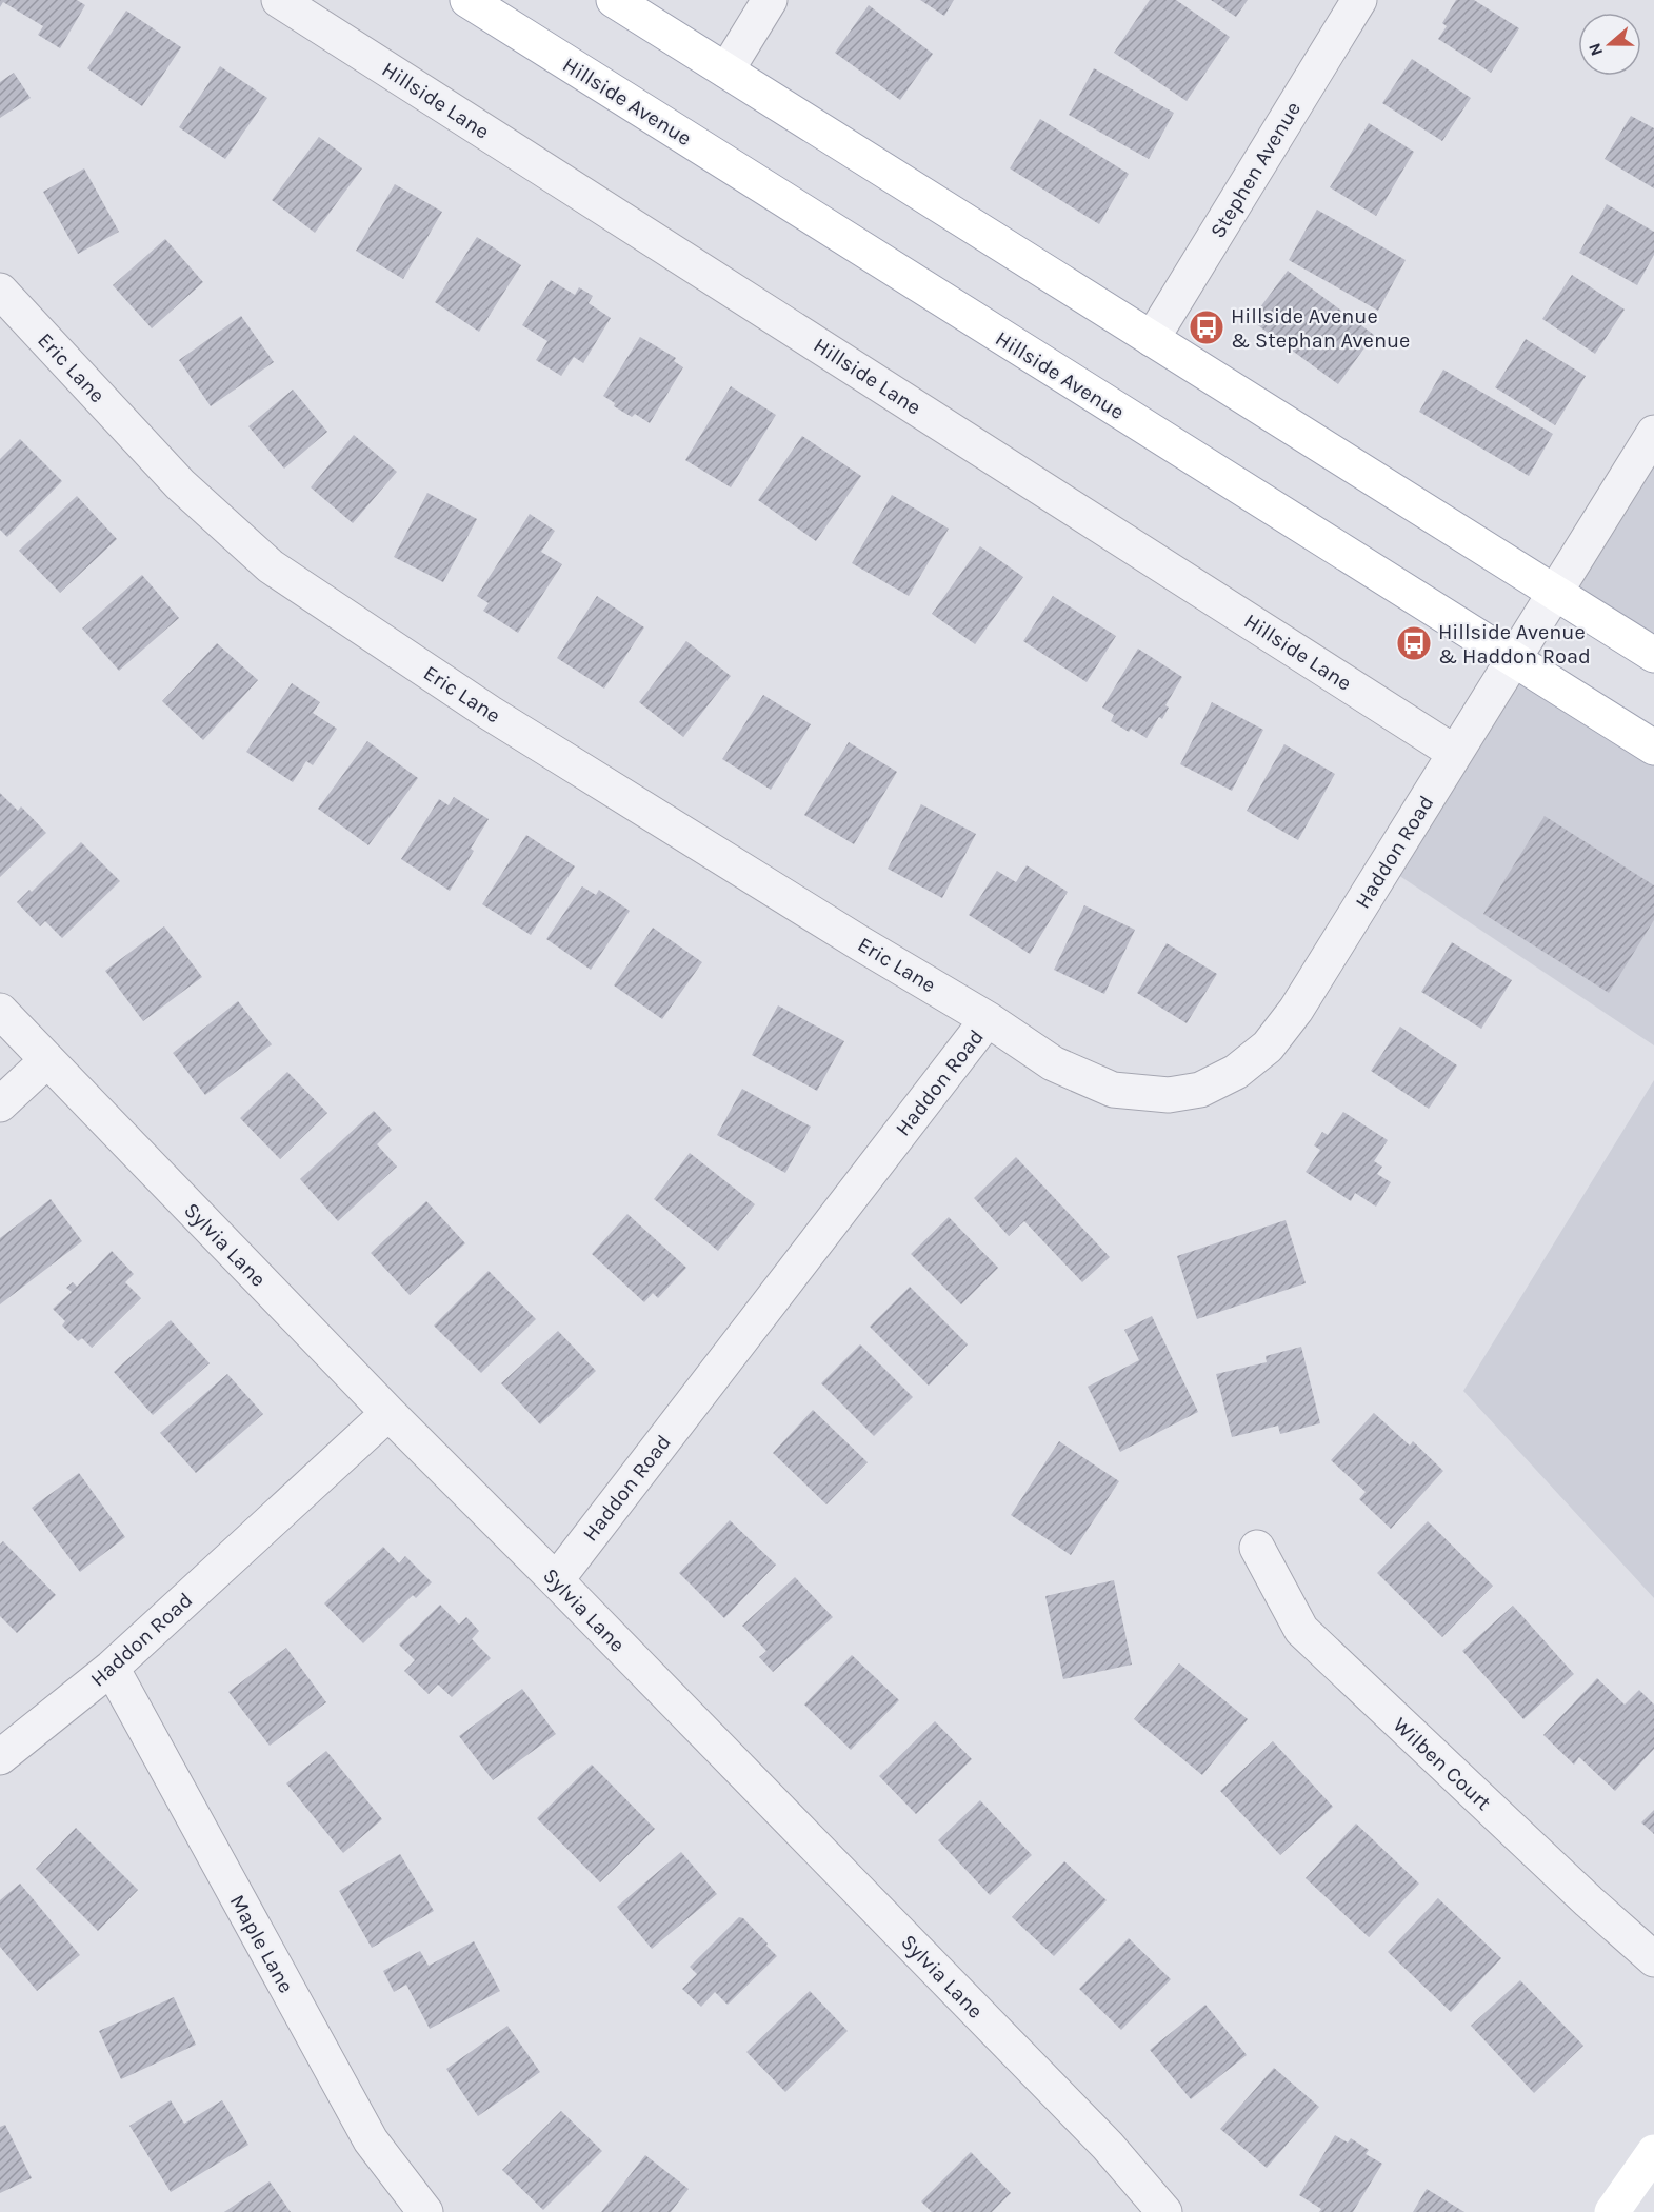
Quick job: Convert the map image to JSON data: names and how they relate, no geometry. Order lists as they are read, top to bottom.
{
  "streets": {
    "main road": ["Hillside Avenue"],
    "street": [
      "Hillside Lane",
      "Stephen Avenue",
      "Eric Lane",
      "Haddon Road",
      "Sylvia Lane",
      "Wilben Court",
      "Maple Lane"
    ]
  },
  "crossings": [
    ["Hillside Lane", "Haddon Road"],
    ["Hillside Avenue", "Haddon Road"],
    ["Eric Lane", "Haddon Road"],
    ["Haddon Road", "Sylvia Lane"],
    ["Haddon Road", "Maple Lane"]
  ],
  "places": {
    "bus stop": ["Hillside Avenue & Stephan Avenue", "Hillside Avenue & Haddon Road"]
  },
  "north": "left"
}
